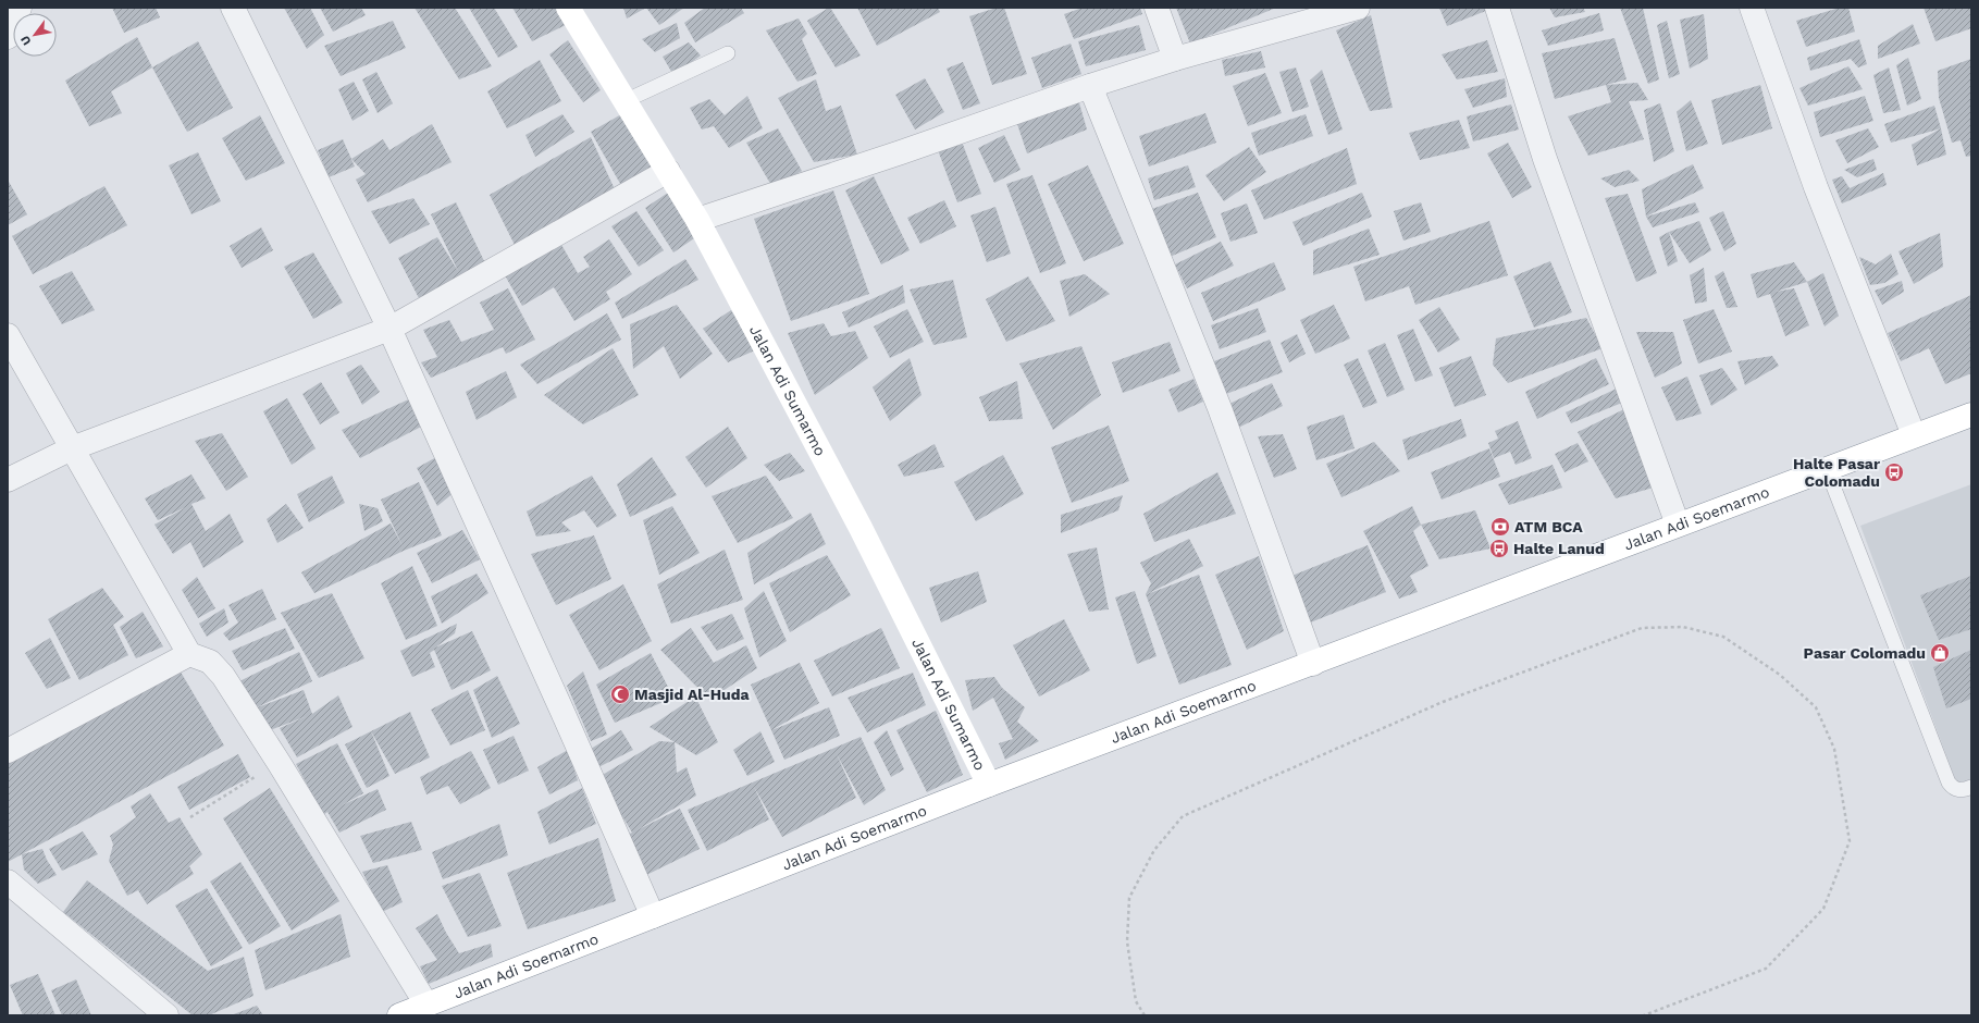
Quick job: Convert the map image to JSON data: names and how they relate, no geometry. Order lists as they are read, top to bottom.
{
  "streets": {
    "main road": ["Jalan Adi Sumarmo", "Jalan Adi Soemarmo"]
  },
  "crossings": [
    ["Jalan Adi Sumarmo", "Jalan Adi Soemarmo"]
  ],
  "places": {
    "bus stop": ["Halte Pasar Colomadu", "Halte Lanud"],
    "bank": ["ATM BCA"],
    "shop": ["Pasar Colomadu"],
    "mosque": ["Masjid Al-Huda"]
  },
  "north": "bottom left"
}
